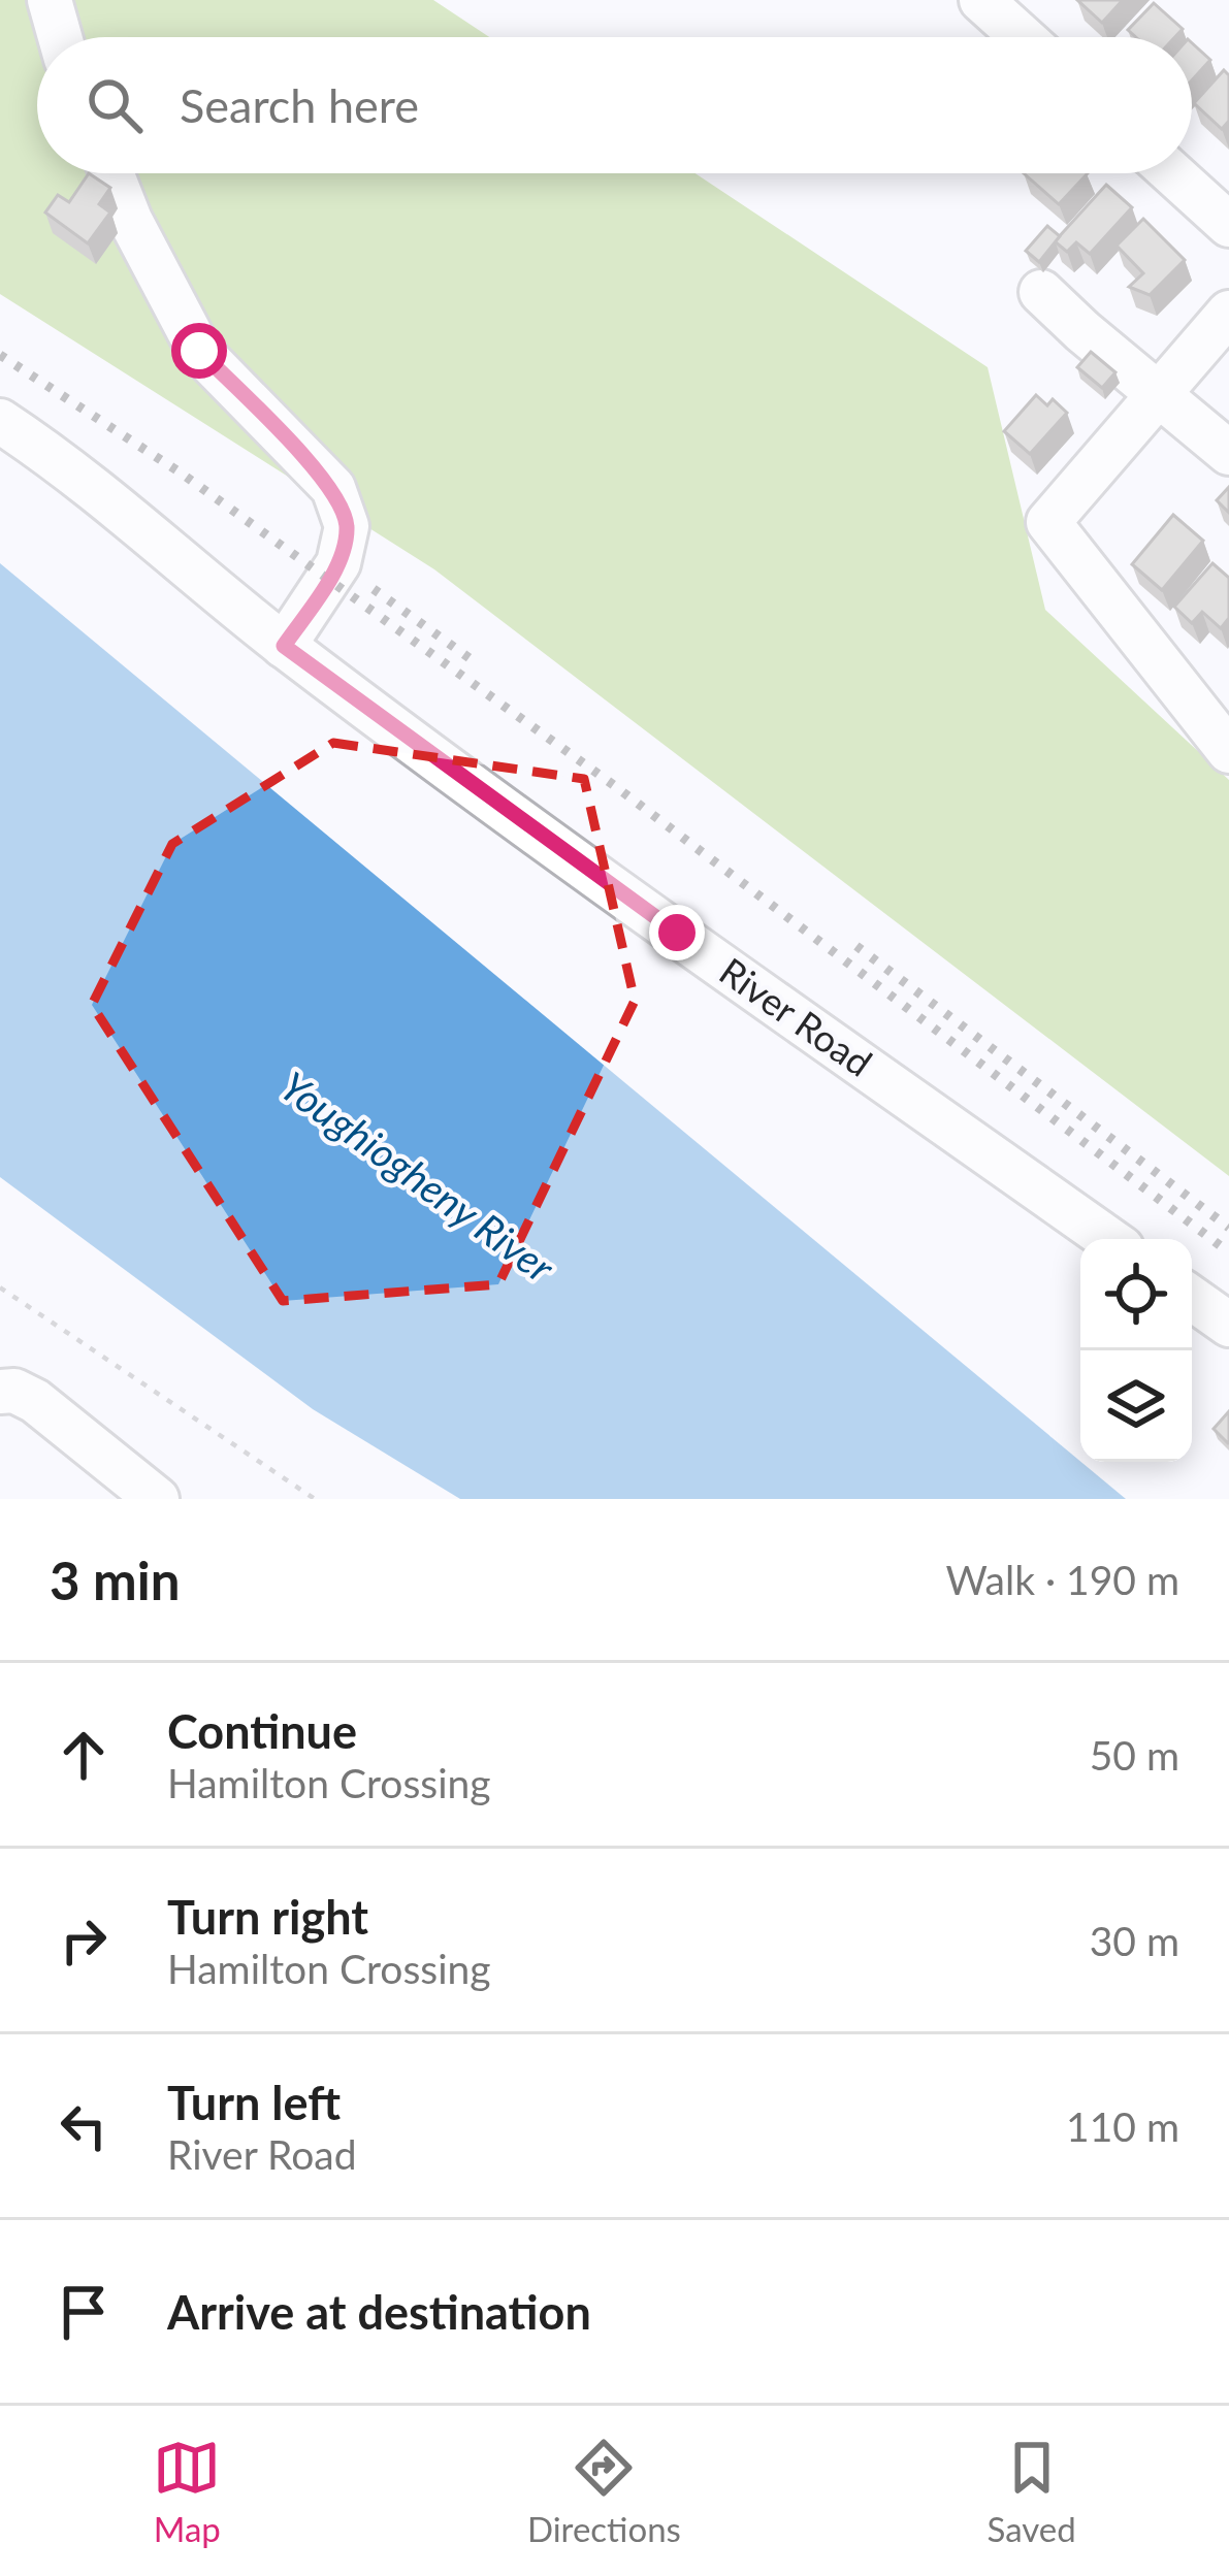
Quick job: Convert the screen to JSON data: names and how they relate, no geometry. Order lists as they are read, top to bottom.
{
  "streets": {
    "street": ["River Road"]
  },
  "water": ["Youghiogheny River"],
  "page": {
    "search": "Search here",
    "heading": ["3 min", "Walk · 190 m"],
    "list": [
      ["Continue", "Hamilton Crossing", "50 m"],
      ["Turn right", "Hamilton Crossing", "30 m"],
      ["Turn left", "River Road", "110 m"],
      "Arrive at destination"
    ],
    "nav": ["Map", "Directions", "Saved"]
  }
}
